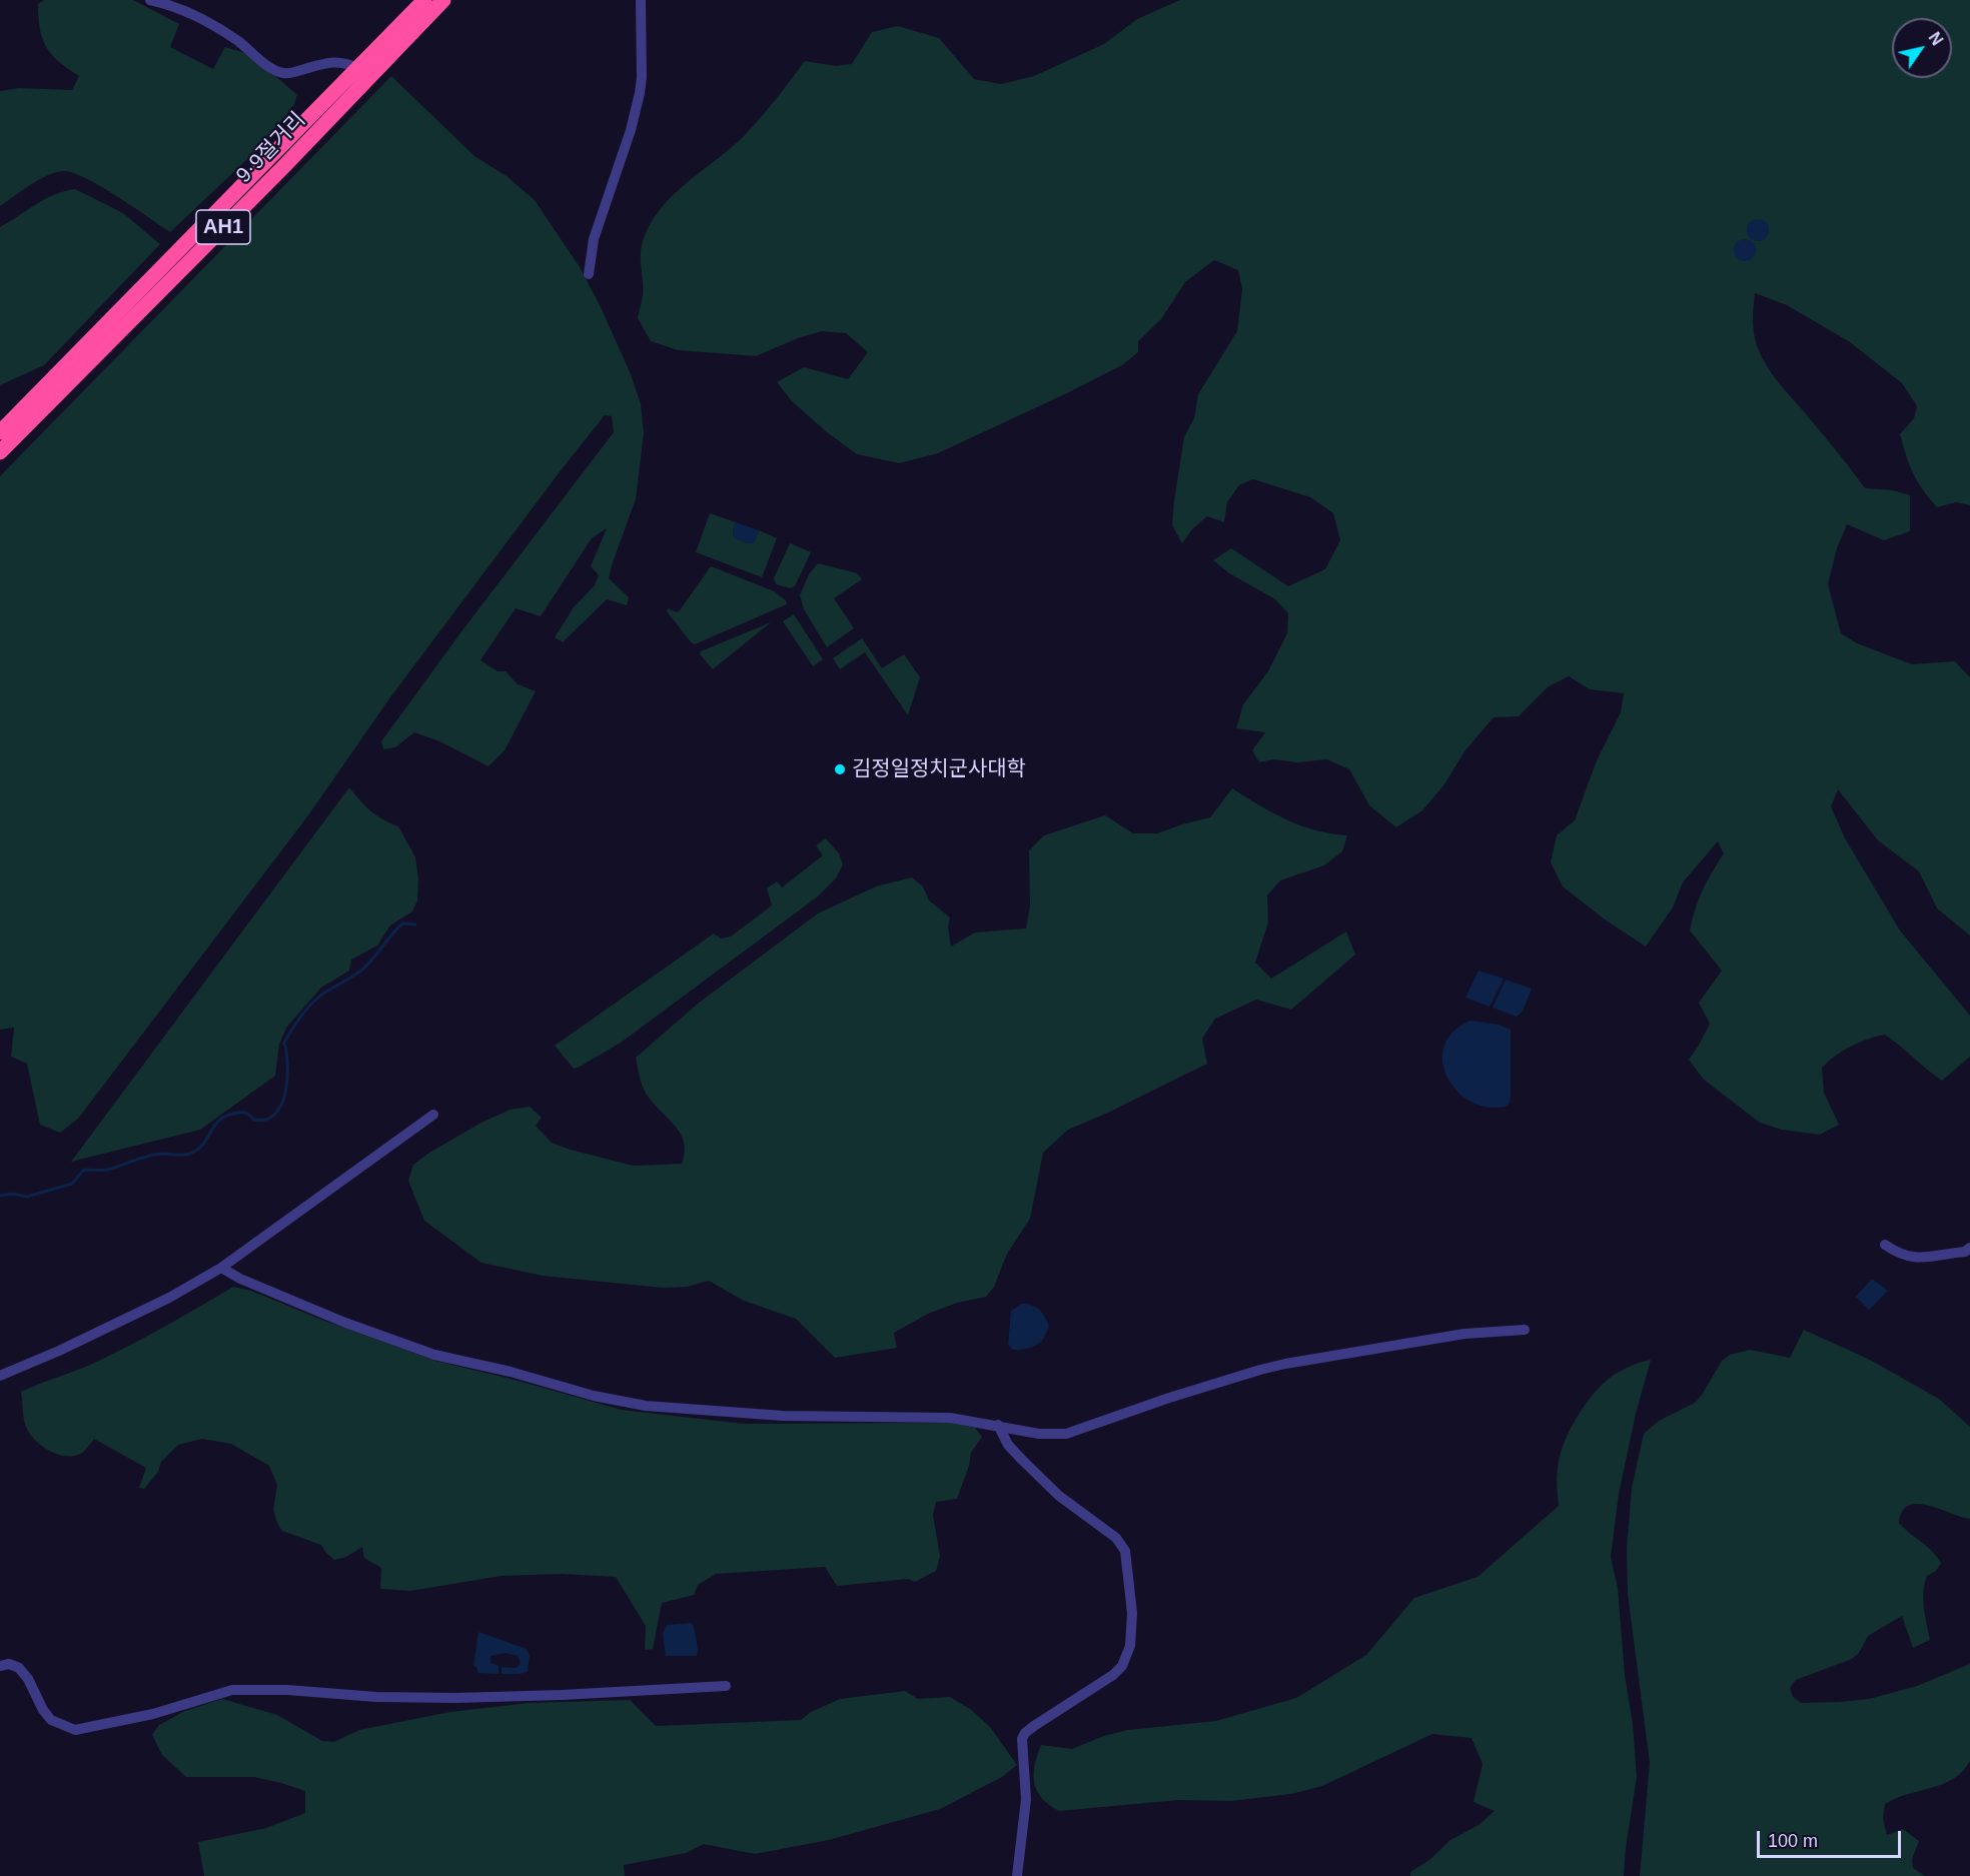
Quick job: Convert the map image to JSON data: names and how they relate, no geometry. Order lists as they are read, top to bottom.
{
  "streets": {
    "highway": ["9·9절거리", "AH1"]
  },
  "places": ["김정일정치군사대학"],
  "scale_bar": "100 m",
  "north": "top right"
}
